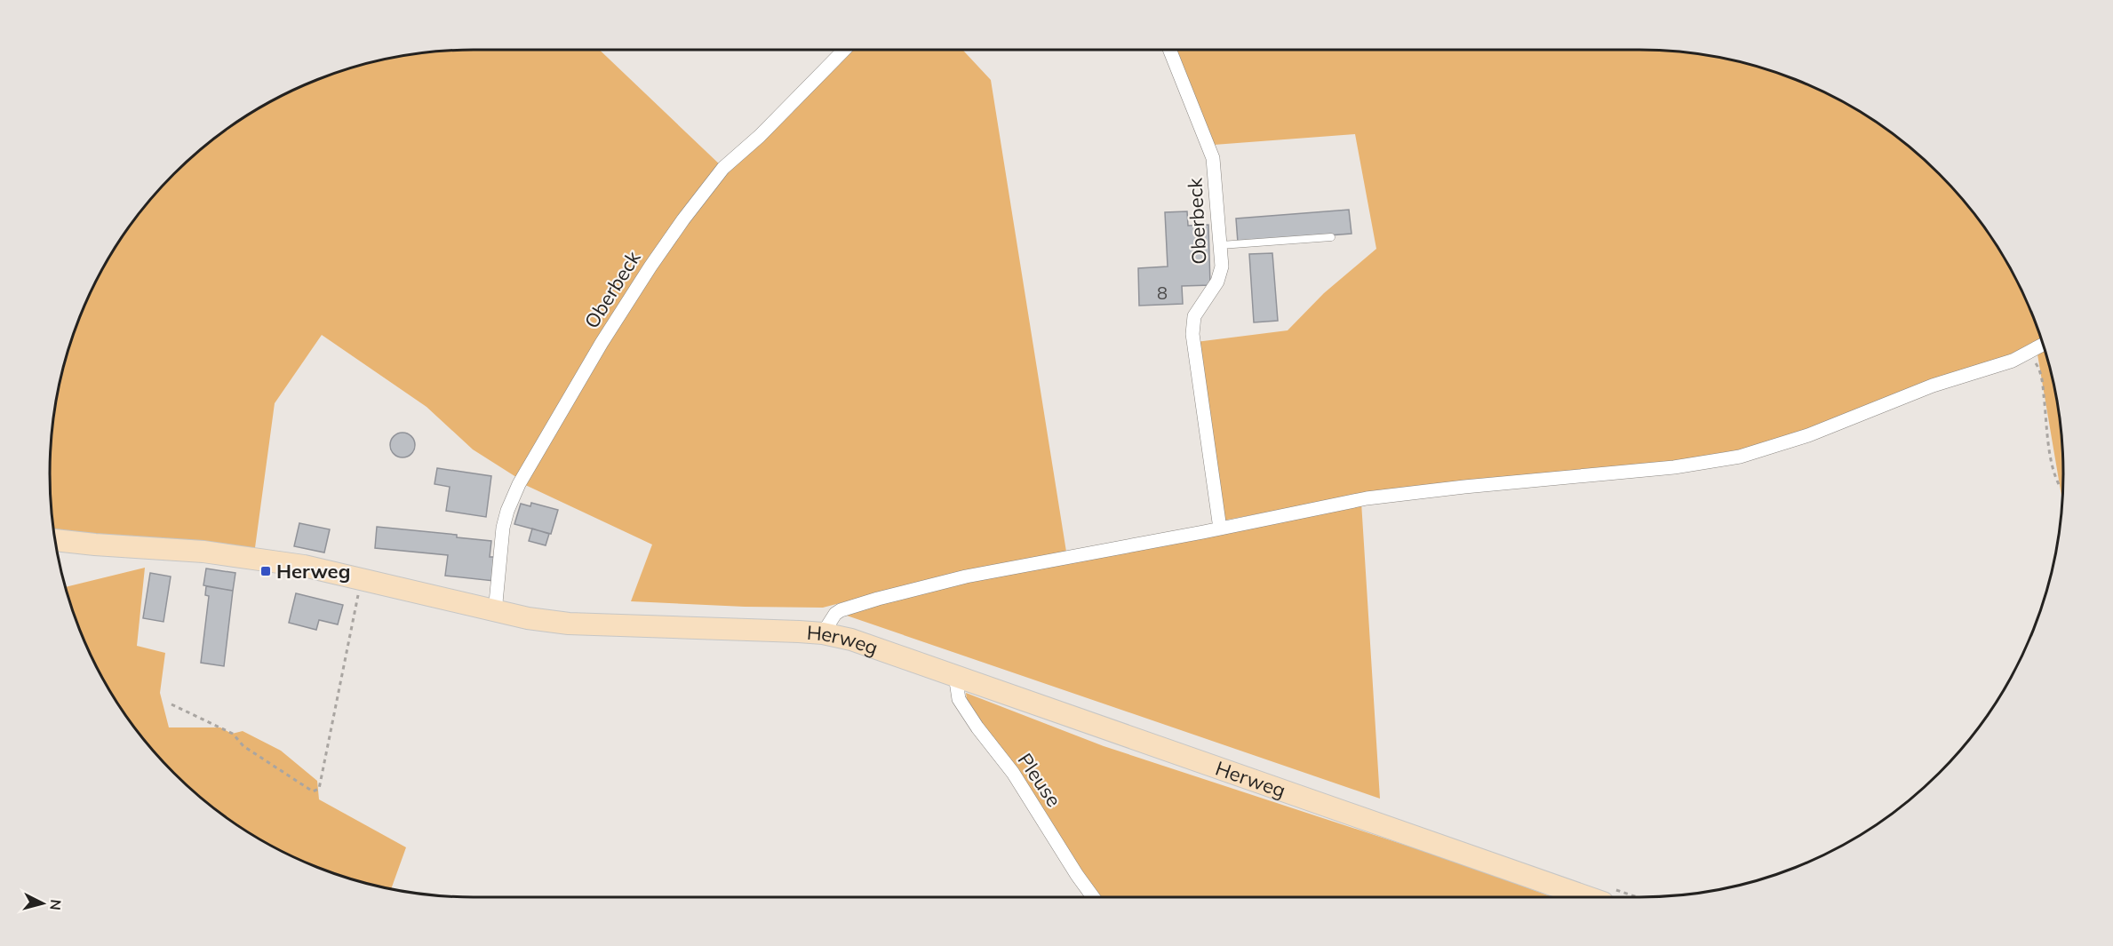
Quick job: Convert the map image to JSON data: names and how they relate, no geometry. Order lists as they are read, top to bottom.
{
  "streets": {
    "main road": ["Herweg"],
    "street": ["Oberbeck", "Pleuse"]
  },
  "crossings": [
    ["Oberbeck", "Herweg"],
    ["Herweg", "Pleuse"]
  ],
  "places": {
    "transit": ["Herweg"]
  },
  "house_numbers": ["8"],
  "north": "right"
}
